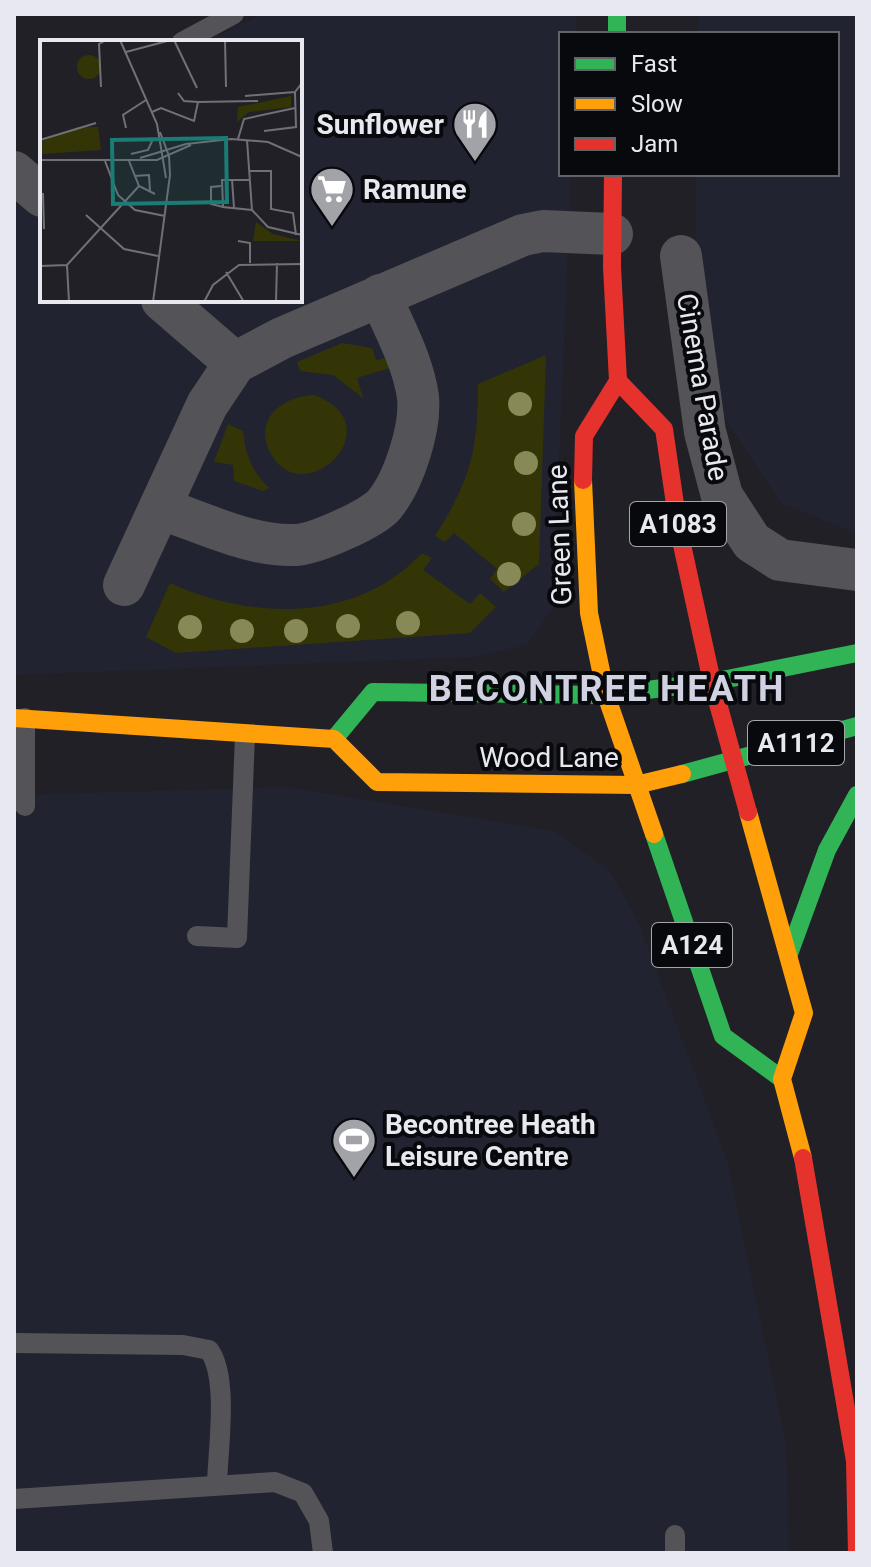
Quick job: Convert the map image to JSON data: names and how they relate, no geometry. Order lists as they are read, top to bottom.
{
  "streets": {
    "main road": [
      "A1083",
      "Green Lane",
      "A1112",
      "Wood Lane",
      "A124"
    ],
    "street": ["Cinema Parade"]
  },
  "crossings": [
    ["A1083", "Green Lane"],
    ["Green Lane", "Wood Lane"]
  ],
  "districts": ["BECONTREE HEATH"],
  "places": {
    "restaurant": ["Sunflower"],
    "supermarket": ["Ramune"],
    "sports": ["Becontree Heath Leisure Centre"]
  },
  "legend": ["Fast", "Slow", "Jam"]
}
